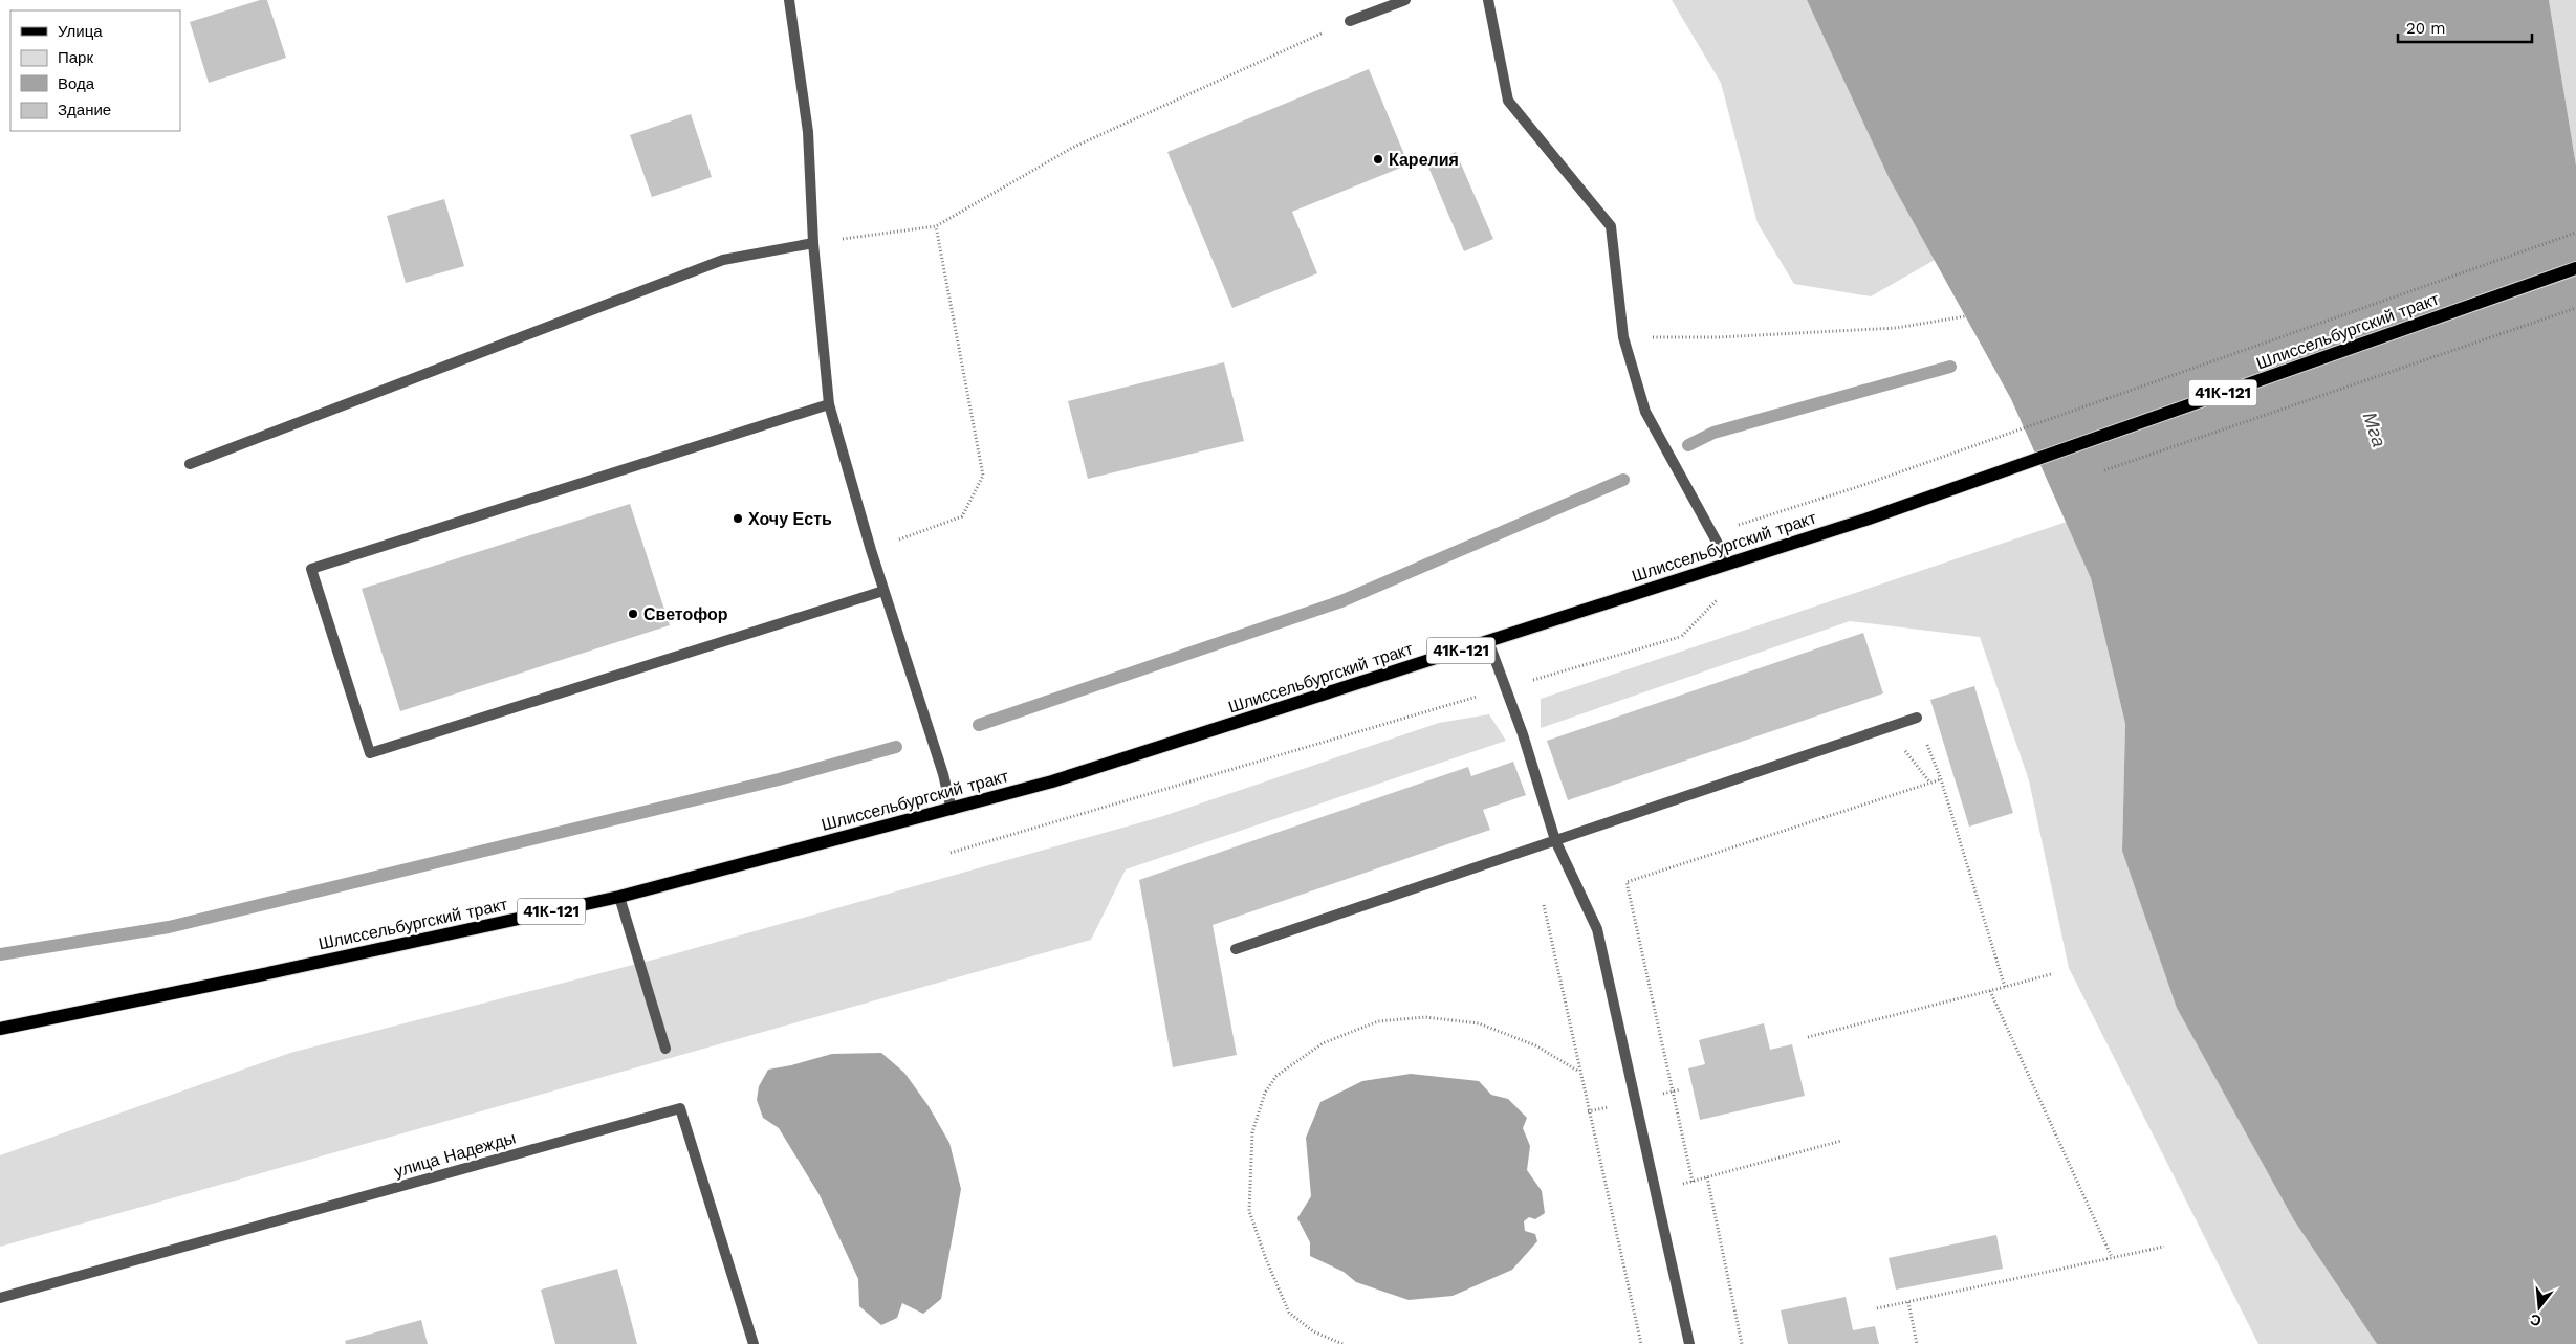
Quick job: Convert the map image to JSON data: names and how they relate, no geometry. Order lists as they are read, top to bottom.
{
  "streets": {
    "main road": ["Шлиссельбургский тракт", "41К-121"],
    "street": ["улица Надежды"]
  },
  "water": ["Мга"],
  "places": ["Карелия", "Хочу Есть", "Светофор"],
  "legend": [
    "Улица",
    "Парк",
    "Вода",
    "Здание"
  ],
  "scale_bar": "20 m",
  "north": "bottom"
}
